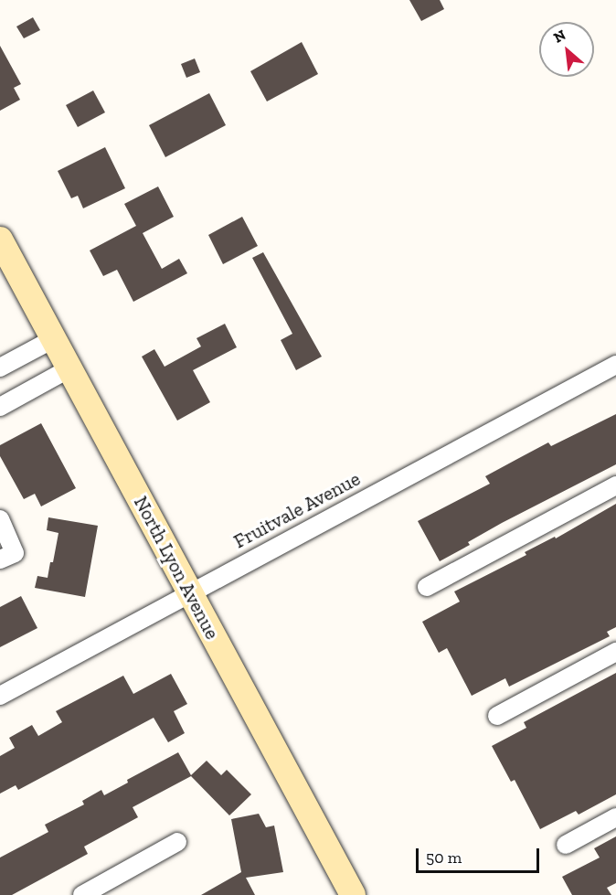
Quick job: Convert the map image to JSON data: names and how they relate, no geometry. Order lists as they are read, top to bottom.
{
  "streets": {
    "street": ["Fruitvale Avenue", "North Lyon Avenue"]
  },
  "crossings": [
    ["Fruitvale Avenue", "North Lyon Avenue"]
  ],
  "scale_bar": "50 m",
  "north": "top left"
}
